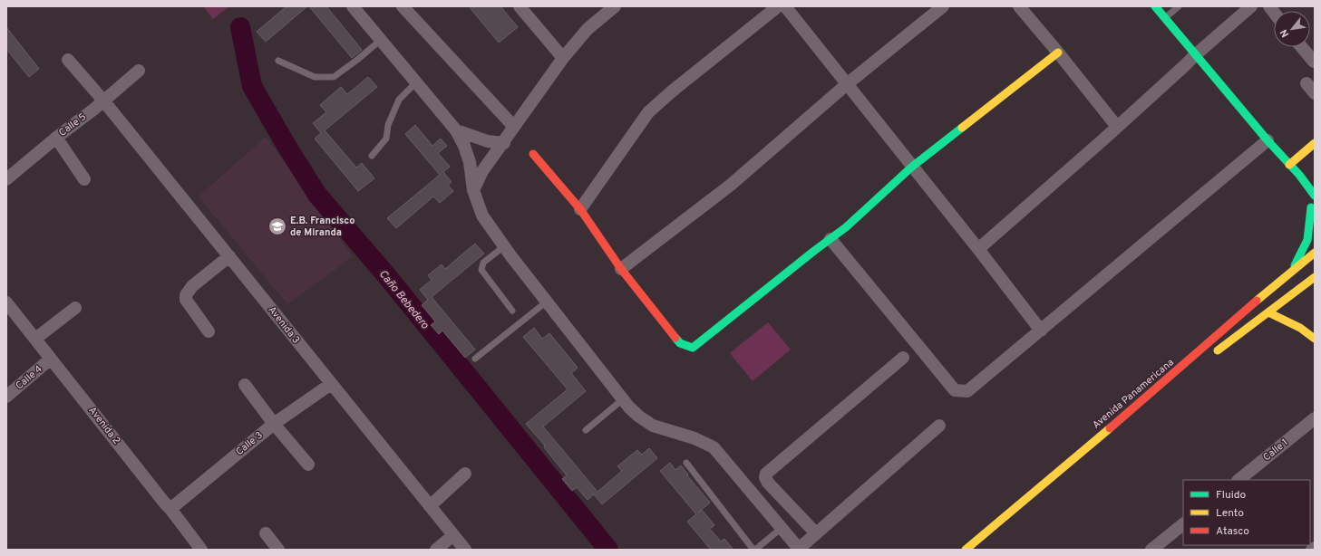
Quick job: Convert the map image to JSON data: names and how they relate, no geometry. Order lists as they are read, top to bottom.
{
  "streets": {
    "street": [
      "Calle 5",
      "Avenida 3",
      "Calle 4",
      "Avenida Panamericana",
      "Avenida 2",
      "Calle 3",
      "Calle 1"
    ]
  },
  "crossings": [
    ["Calle 5", "Avenida 3"],
    ["Avenida 3", "Calle 3"],
    ["Calle 4", "Avenida 2"],
    ["Avenida 2", "Calle 3"]
  ],
  "water": ["Caño Bebedero"],
  "places": {
    "school or university": ["E.B. Francisco de Miranda"]
  },
  "legend": ["Fluido", "Lento", "Atasco"],
  "north": "bottom left"
}
